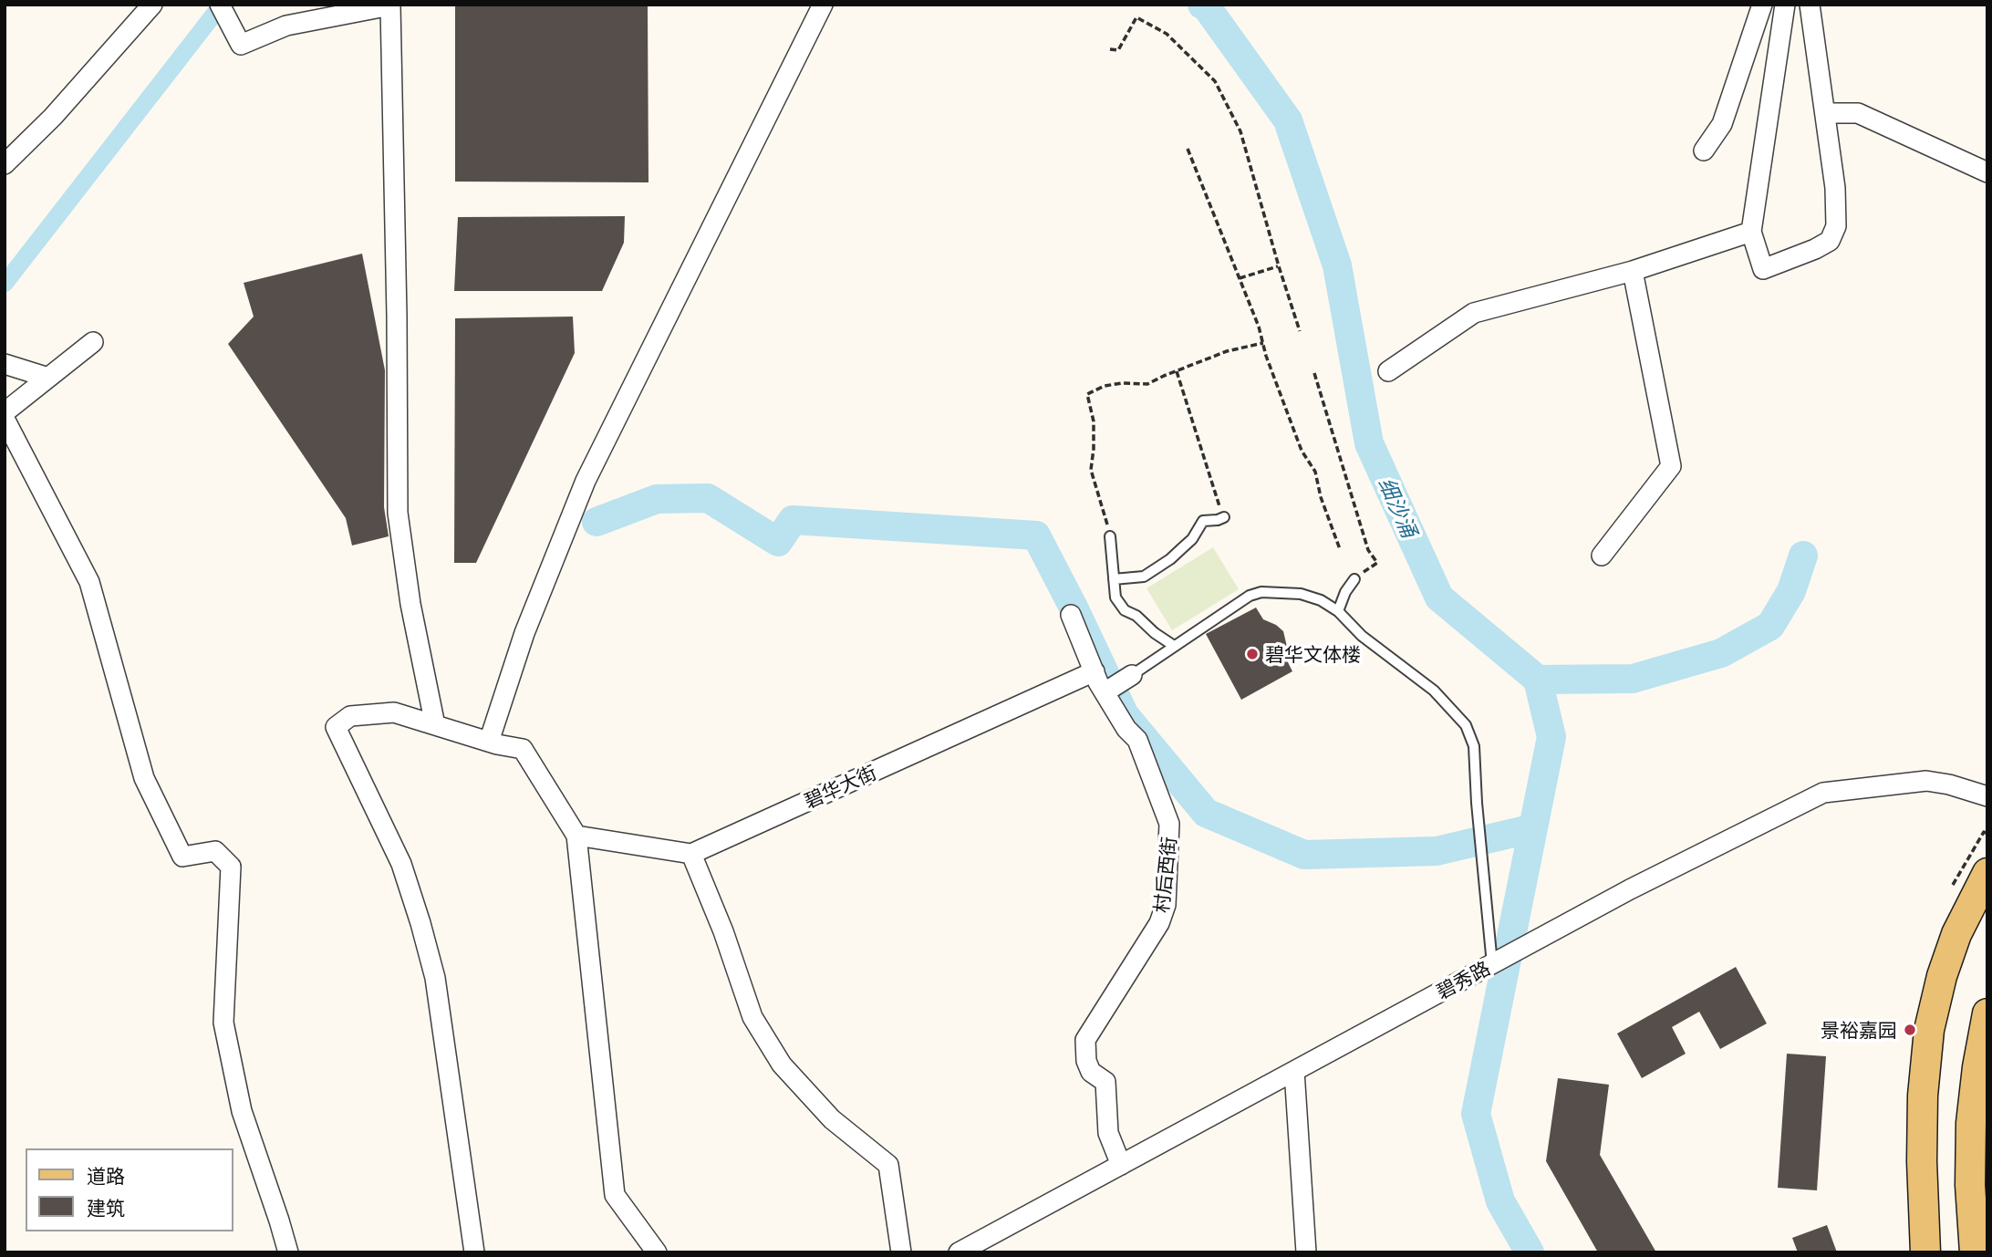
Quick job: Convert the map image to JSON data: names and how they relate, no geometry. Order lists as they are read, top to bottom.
{
  "streets": {
    "street": ["碧华大街", "村后西街", "碧秀路"]
  },
  "crossings": [
    ["碧华大街", "村后西街"],
    ["村后西街", "碧秀路"]
  ],
  "water": ["细沙涌"],
  "places": ["碧华文体楼", "景裕嘉园"],
  "legend": ["道路", "建筑"]
}
